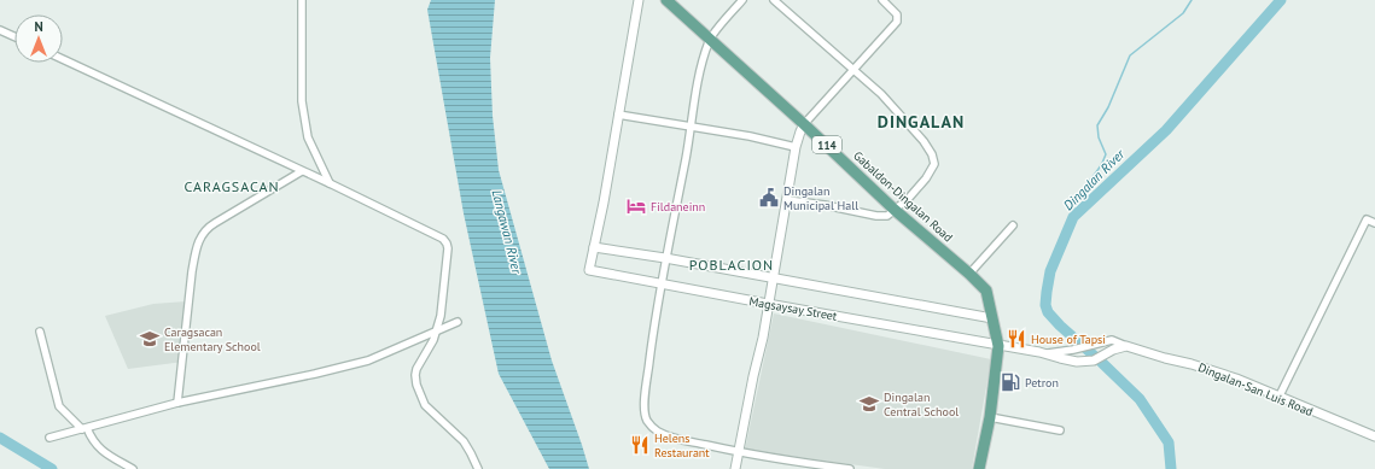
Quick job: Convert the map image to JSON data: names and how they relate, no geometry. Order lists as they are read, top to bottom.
{
  "streets": {
    "main road": ["114", "Gabaldon-Dingalan Road"],
    "street": ["Magsaysay Street", "Dingalan-San Luis Road"]
  },
  "crossings": [
    ["Gabaldon-Dingalan Road", "Magsaysay Street"],
    ["Magsaysay Street", "Dingalan-San Luis Road"]
  ],
  "districts": ["DINGALAN", "CARAGSACAN", "POBLACION"],
  "water": ["Dingalan River", "Langawan River"],
  "places": {
    "public building": ["Dingalan Municipal Hall"],
    "hotel": ["Fildaneinn"],
    "school or university": ["Caragsacan Elementary School", "Dingalan Central School"],
    "restaurant": ["House of Tapsi", "Helens Restaurant"],
    "fuel station": ["Petron"]
  },
  "north": "top"
}
